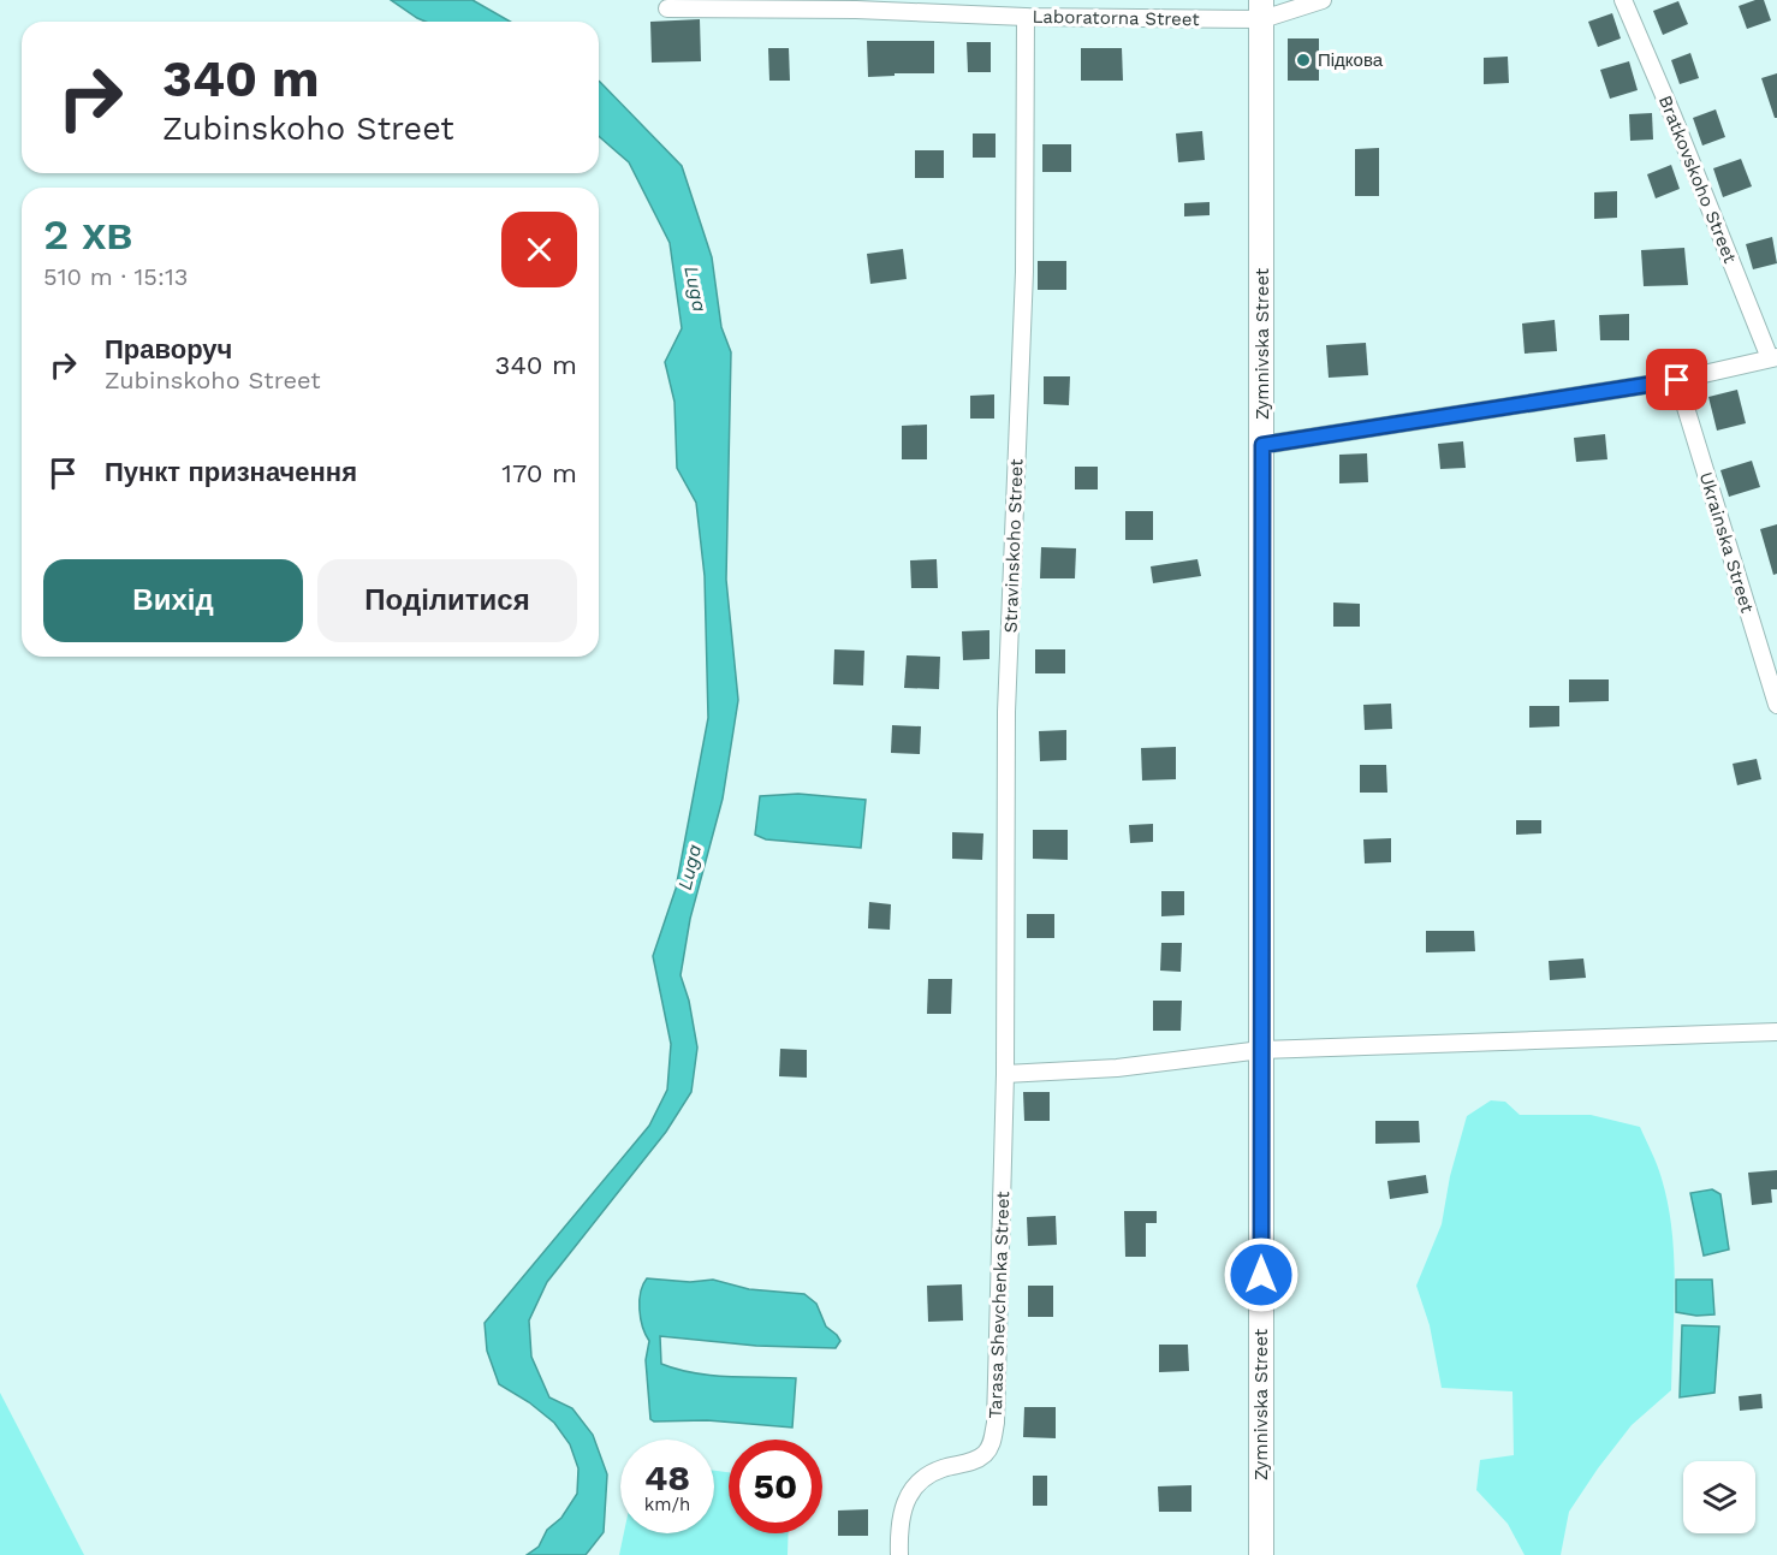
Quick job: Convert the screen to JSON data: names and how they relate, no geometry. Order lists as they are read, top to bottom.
{
  "streets": {
    "main road": ["Zymnivska Street"],
    "street": [
      "Laboratorna Street",
      "Bratkovskoho Street",
      "Ukrainska Street",
      "Stravinskoho Street",
      "Tarasa Shevchenka Street"
    ]
  },
  "crossings": [
    ["Laboratorna Street", "Zymnivska Street"],
    ["Laboratorna Street", "Stravinskoho Street"],
    ["Stravinskoho Street", "Tarasa Shevchenka Street"]
  ],
  "water": ["Luga"],
  "places": ["Підкова"],
  "page": {
    "turn": ["340 m", "Zubinskoho Street"],
    "heading": ["2 хв", "510 m · 15:13"],
    "list": [
      {
        "name": "Праворуч",
        "note": "Zubinskoho Street",
        "value": "340 m"
      },
      {
        "name": "Пункт призначення",
        "value": "170 m"
      }
    ],
    "buttons": ["Вихід", "Поділитися"],
    "speed": "48 km/h",
    "limit": "50"
  }
}
